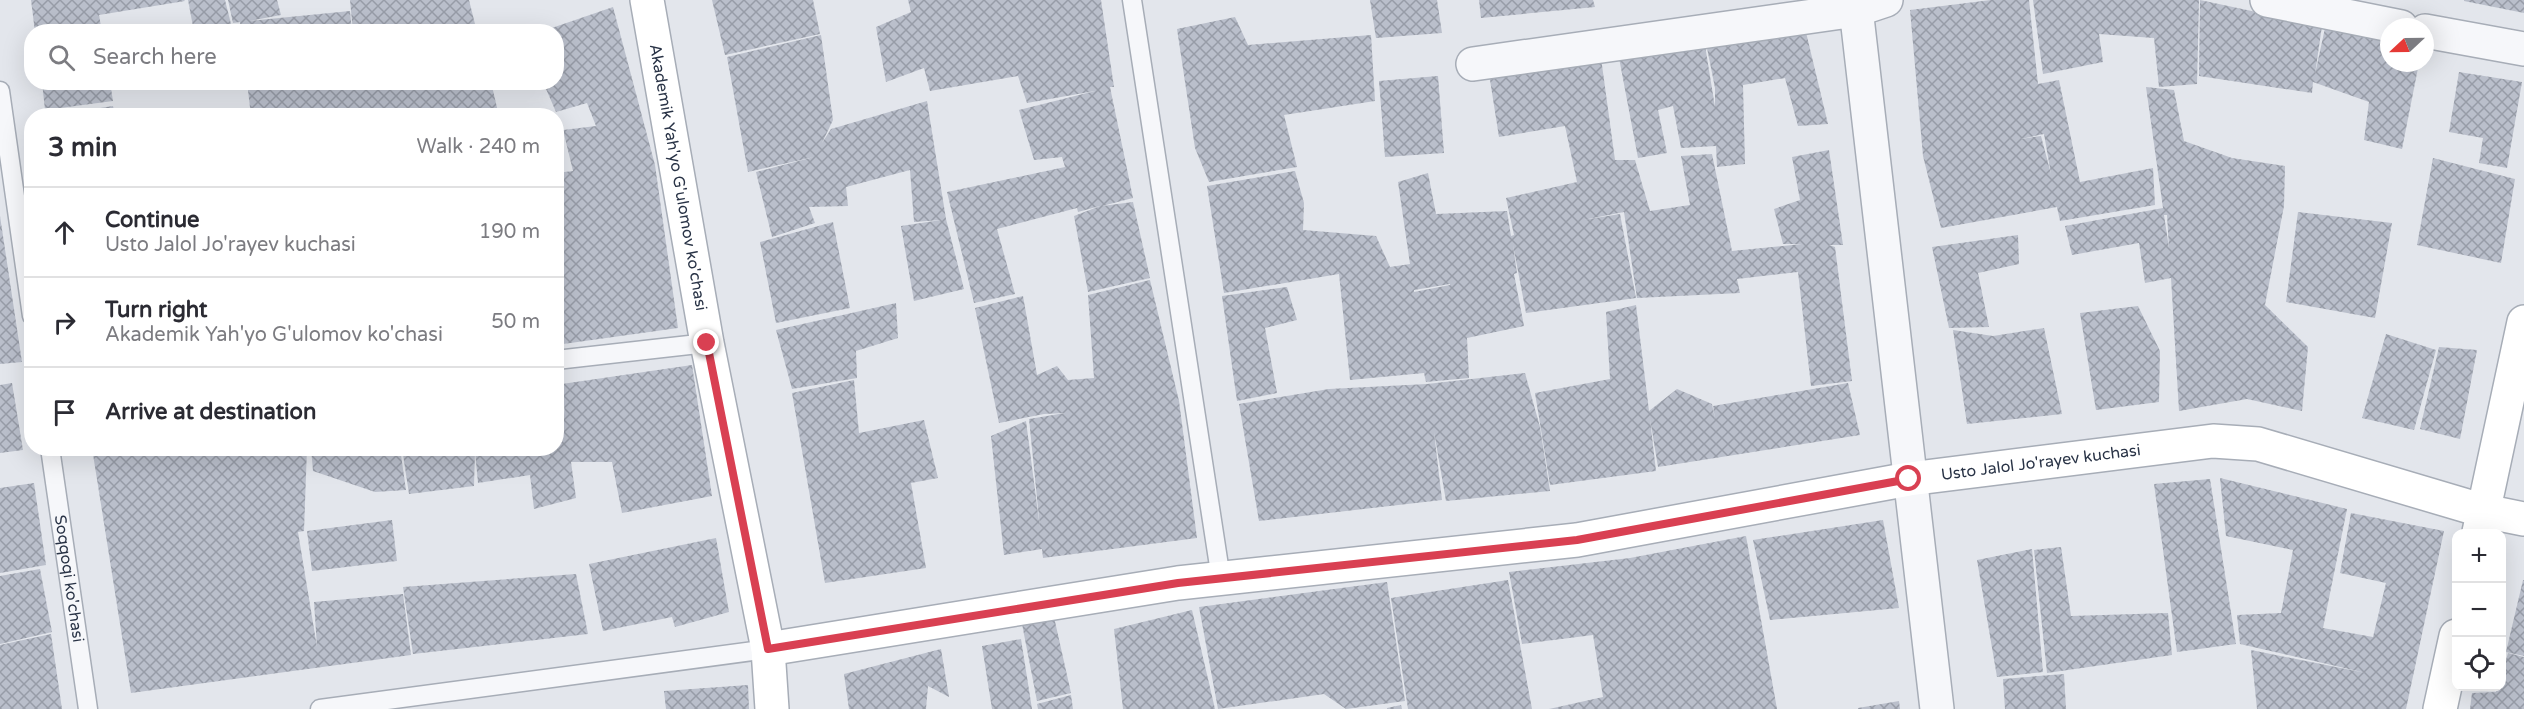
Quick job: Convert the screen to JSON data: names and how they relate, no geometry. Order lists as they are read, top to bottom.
{
  "streets": {
    "street": ["Akademik Yah'yo G'ulomov ko'chasi", "Usto Jalol Jo'rayev kuchasi"],
    "lane": ["Soqqoqi ko'chasi"]
  },
  "crossings": [
    ["Akademik Yah'yo G'ulomov ko'chasi", "Usto Jalol Jo'rayev kuchasi"]
  ],
  "north": "left",
  "page": {
    "search": "Search here",
    "heading": ["3 min", "Walk · 240 m"],
    "list": [
      ["Continue", "Usto Jalol Jo'rayev kuchasi", "190 m"],
      ["Turn right", "Akademik Yah'yo G'ulomov ko'chasi", "50 m"],
      "Arrive at destination"
    ],
    "map_buttons": ["+", "−"]
  }
}
